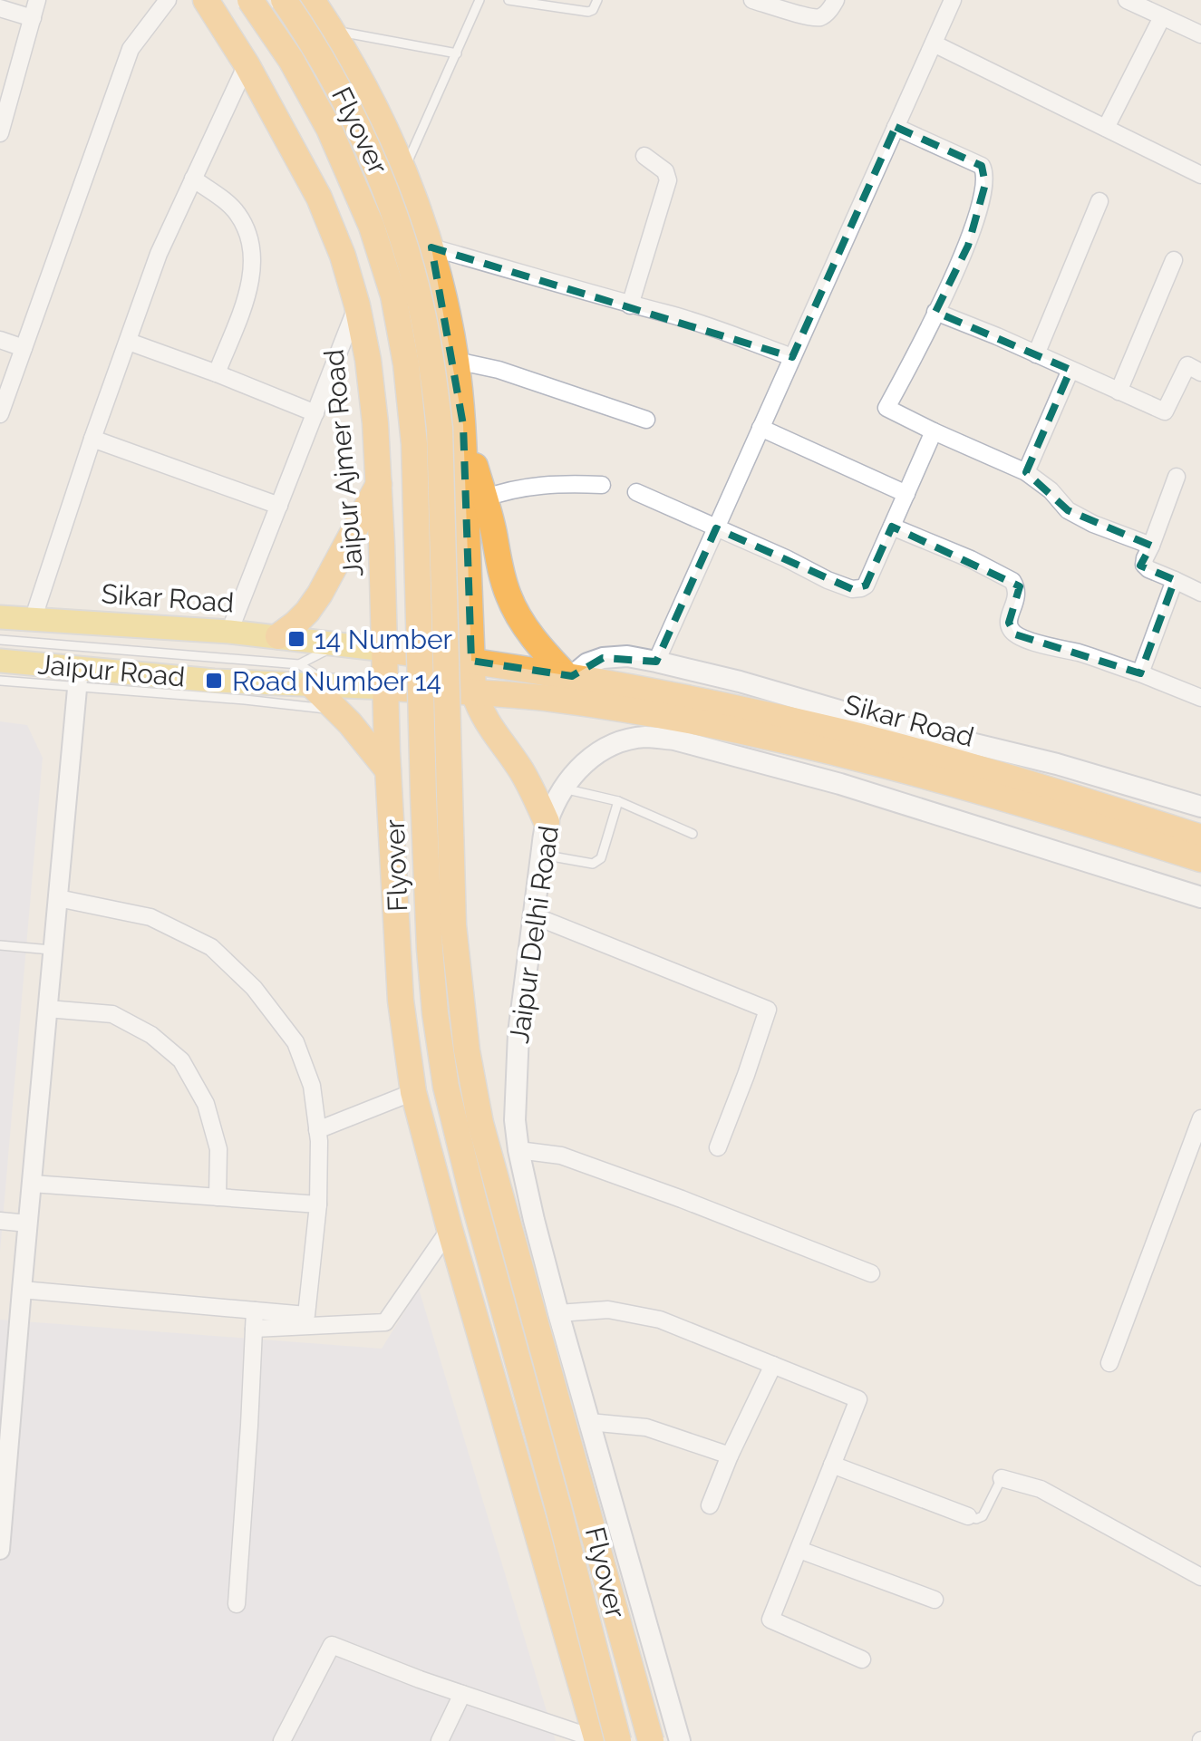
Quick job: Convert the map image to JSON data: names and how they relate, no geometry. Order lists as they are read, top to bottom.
{
  "streets": {
    "highway": ["Flyover", "Jaipur Ajmer Road", "Sikar Road"],
    "main road": ["Jaipur Road", "Jaipur Delhi Road"]
  },
  "crossings": [
    ["Flyover", "Jaipur Ajmer Road"],
    ["Jaipur Ajmer Road", "Sikar Road"],
    ["Jaipur Ajmer Road", "Jaipur Road"]
  ],
  "places": {
    "transit": ["14 Number", "Road Number 14"]
  }
}
